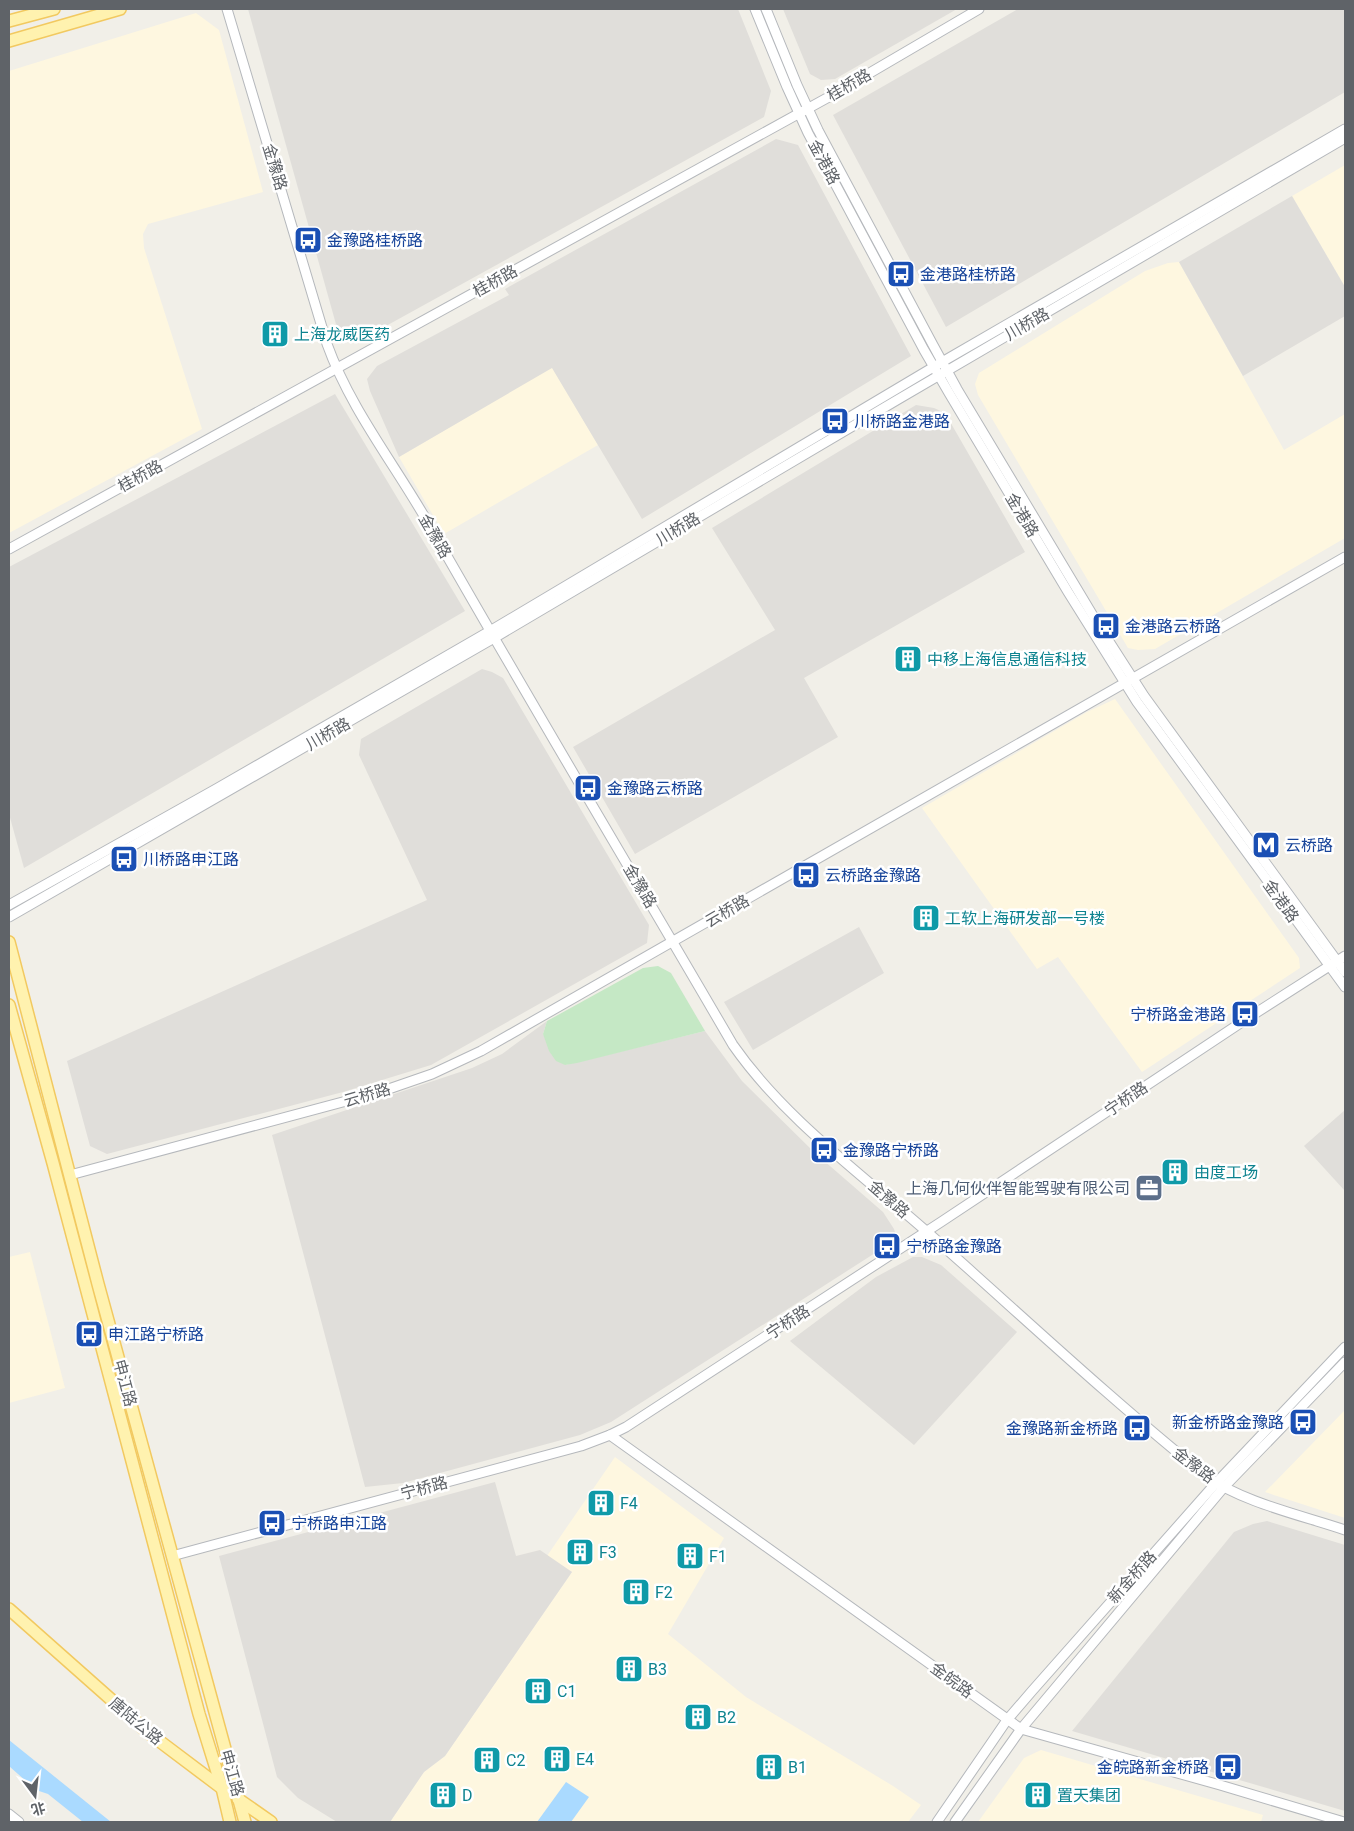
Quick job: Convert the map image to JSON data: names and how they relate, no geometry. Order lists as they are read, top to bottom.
{
  "streets": {
    "main road": ["申江路", "唐陆公路"],
    "street": [
      "桂桥路",
      "金港路",
      "金豫路",
      "川桥路",
      "云桥路",
      "宁桥路",
      "新金桥路",
      "金皖路"
    ]
  },
  "crossings": [
    ["桂桥路", "金港路"],
    ["桂桥路", "金豫路"],
    ["金港路", "川桥路"],
    ["金港路", "云桥路"],
    ["金港路", "宁桥路"],
    ["金豫路", "川桥路"],
    ["金豫路", "云桥路"],
    ["金豫路", "宁桥路"],
    ["金豫路", "新金桥路"],
    ["云桥路", "申江路"],
    ["宁桥路", "申江路"],
    ["宁桥路", "金皖路"],
    ["申江路", "唐陆公路"],
    ["新金桥路", "金皖路"]
  ],
  "places": {
    "bus stop": [
      "金豫路桂桥路",
      "金港路桂桥路",
      "川桥路金港路",
      "金港路云桥路",
      "金豫路云桥路",
      "川桥路申江路",
      "云桥路金豫路",
      "宁桥路金港路",
      "金豫路宁桥路",
      "宁桥路金豫路",
      "申江路宁桥路",
      "新金桥路金豫路",
      "金豫路新金桥路",
      "宁桥路申江路",
      "金皖路新金桥路"
    ],
    "building": [
      "上海龙威医药",
      "中移上海信息通信科技",
      "工软上海研发部一号楼",
      "由度工场",
      "F4",
      "F3",
      "F1",
      "F2",
      "B3",
      "C1",
      "B2",
      "E4",
      "C2",
      "B1",
      "D",
      "置天集团"
    ],
    "metro station": ["云桥路"],
    "office": ["上海几何伙伴智能驾驶有限公司"]
  },
  "north": "bottom"
}
